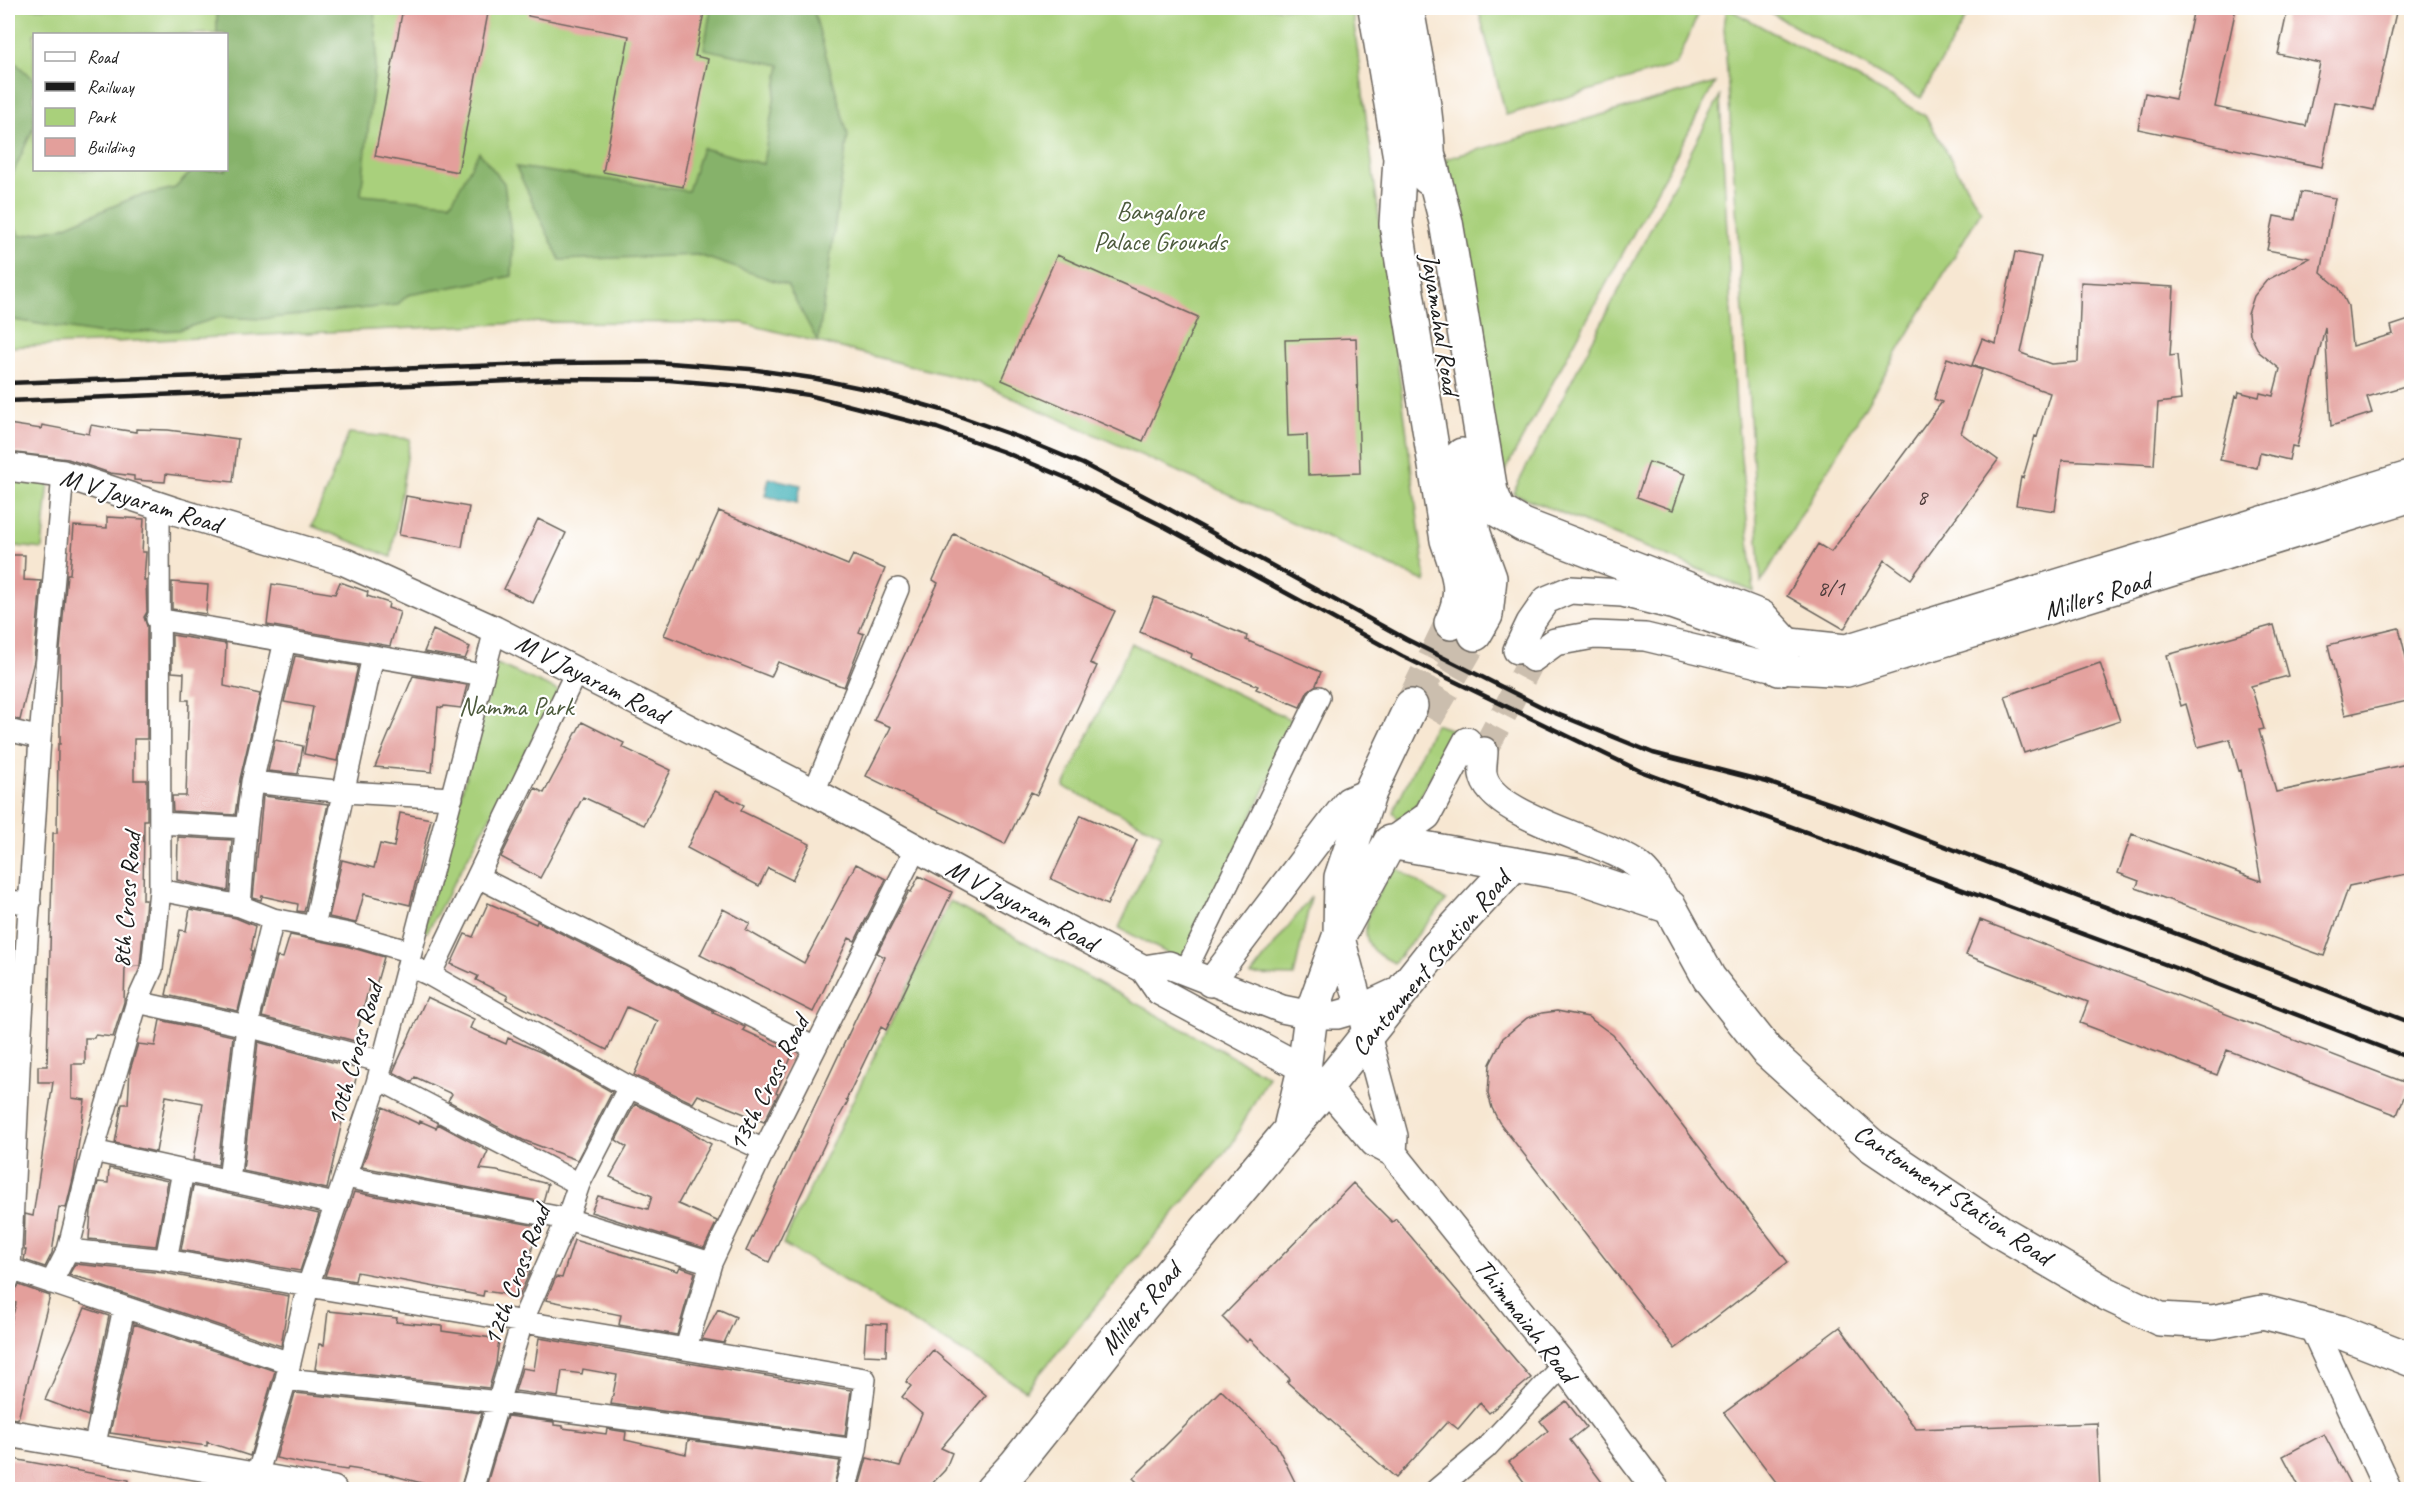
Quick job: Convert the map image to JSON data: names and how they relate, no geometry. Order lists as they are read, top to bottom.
{
  "streets": {
    "main road": ["Jayamahal Road", "Millers Road", "Cantonment Station Road"],
    "street": [
      "M V Jayaram Road",
      "8th Cross Road",
      "10th Cross Road",
      "13th Cross Road",
      "12th Cross Road",
      "Thimmaiah Road"
    ]
  },
  "crossings": [
    ["M V Jayaram Road", "Millers Road"],
    ["M V Jayaram Road", "8th Cross Road"],
    ["M V Jayaram Road", "Cantonment Station Road"],
    ["M V Jayaram Road", "10th Cross Road"],
    ["M V Jayaram Road", "13th Cross Road"],
    ["M V Jayaram Road", "Thimmaiah Road"],
    ["Millers Road", "Cantonment Station Road"],
    ["Millers Road", "Thimmaiah Road"],
    ["Cantonment Station Road", "Thimmaiah Road"]
  ],
  "parks": ["Bangalore Palace Grounds", "Namma Park"],
  "house_numbers": ["8", "8/1"],
  "legend": [
    "Road",
    "Railway",
    "Park",
    "Building"
  ]
}
